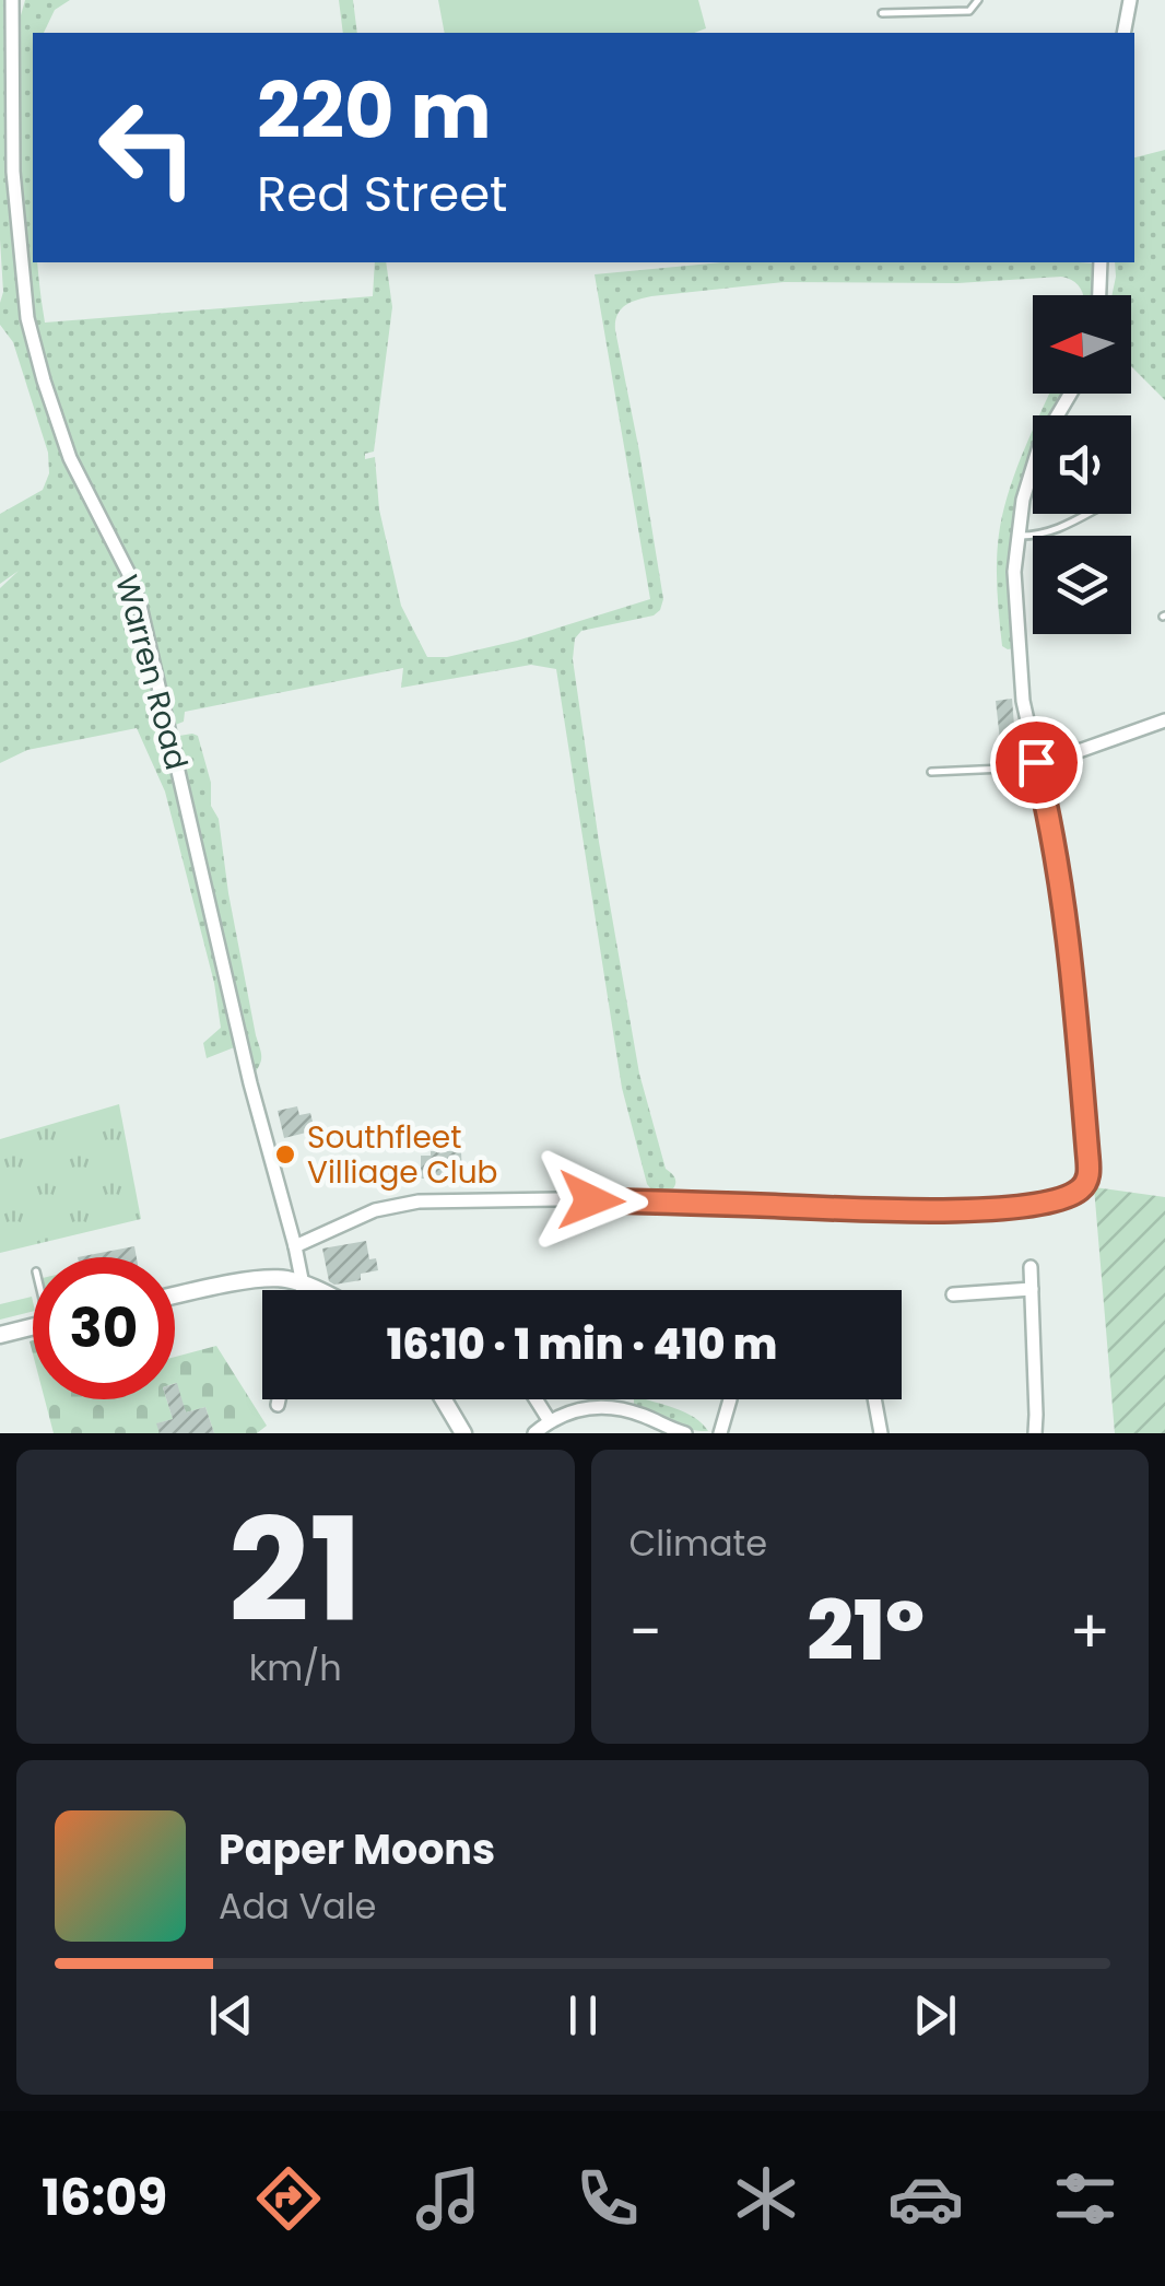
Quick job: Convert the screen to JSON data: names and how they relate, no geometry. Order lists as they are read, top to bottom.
{
  "streets": {
    "street": ["Warren Road"]
  },
  "places": ["Southfleet Villiage Club"],
  "north": "left",
  "page": {
    "turn": ["220 m", "Red Street"],
    "limit": "30",
    "trip": "16:10 · 1 min · 410 m",
    "tile": [
      ["21", "km/h"],
      "Climate"
    ],
    "heat": ["−", "21°", "+"],
    "song": ["Paper Moons", "Ada Vale"],
    "tabs": "16:09"
  }
}
